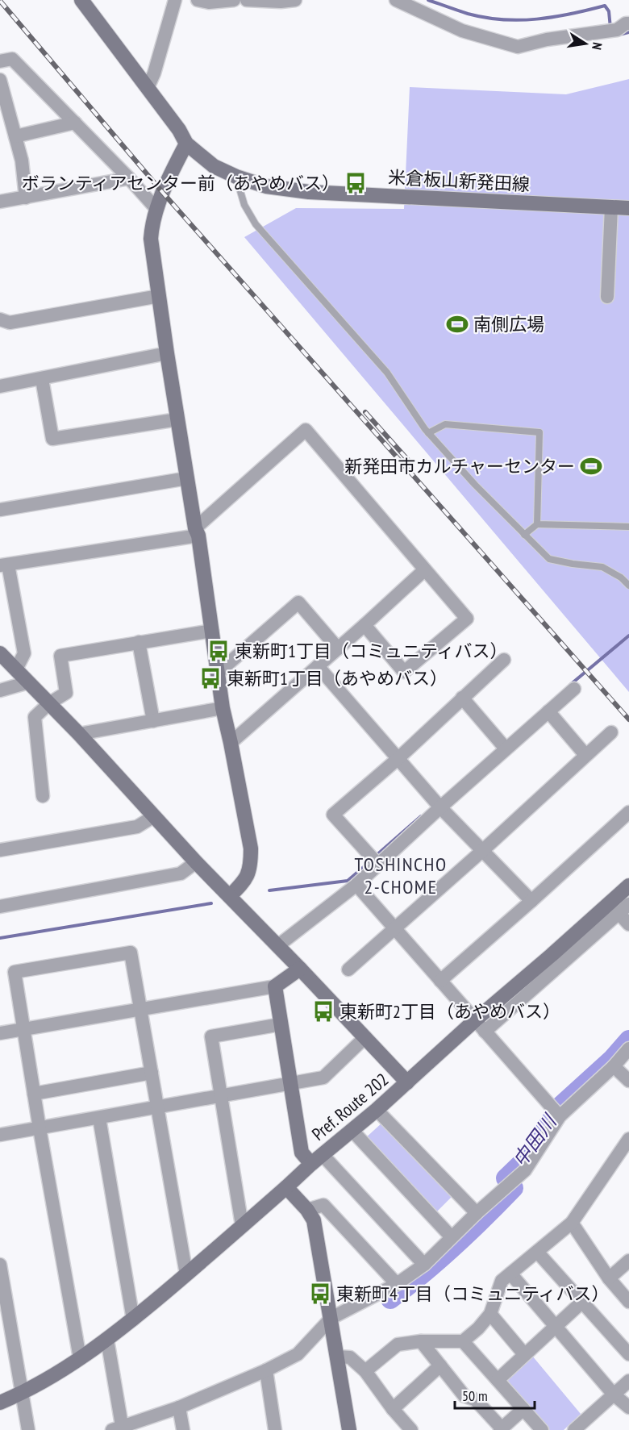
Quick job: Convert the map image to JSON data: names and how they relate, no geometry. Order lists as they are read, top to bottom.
{
  "streets": {
    "street": ["米倉板山新発田線", "Pref. Route 202"]
  },
  "districts": ["TOSHINCHO 2-CHOME"],
  "water": ["中田川"],
  "places": {
    "bus stop": [
      "ボランティアセンター前（あやめバス）",
      "東新町1丁目（コミュニティバス）",
      "東新町1丁目（あやめバス）",
      "東新町2丁目（あやめバス）",
      "東新町4丁目（コミュニティバス）"
    ],
    "sports": ["南側広場", "新発田市カルチャーセンター"]
  },
  "scale_bar": "50 m",
  "north": "right"
}
